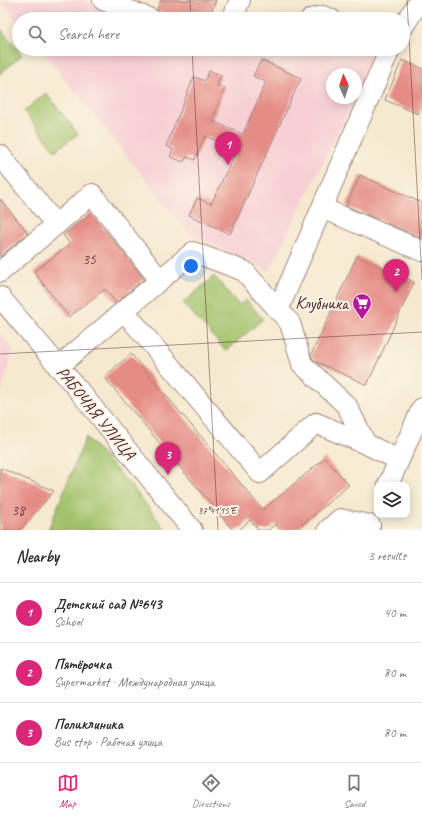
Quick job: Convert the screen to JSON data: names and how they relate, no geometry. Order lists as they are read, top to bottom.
{
  "streets": {
    "street": ["РАБОЧАЯ УЛИЦА"]
  },
  "places": {
    "supermarket": ["Клубника"]
  },
  "house_numbers": ["35", "38"],
  "north": "top",
  "page": {
    "search": "Search here",
    "pins": ["1", "2", "3"],
    "heading": ["Nearby", "3 results"],
    "list": [
      {
        "mark": "1",
        "name": "Детский сад №643",
        "note": "School",
        "value": "40 m"
      },
      {
        "mark": "2",
        "name": "Пятёрочка",
        "note": "Supermarket · Международная улица",
        "value": "80 m"
      },
      {
        "mark": "3",
        "name": "Поликлиника",
        "note": "Bus stop · Рабочая улица",
        "value": "80 m"
      }
    ],
    "nav": ["Map", "Directions", "Saved"]
  },
  "coordinates": ["37°41'15\"E"]
}
